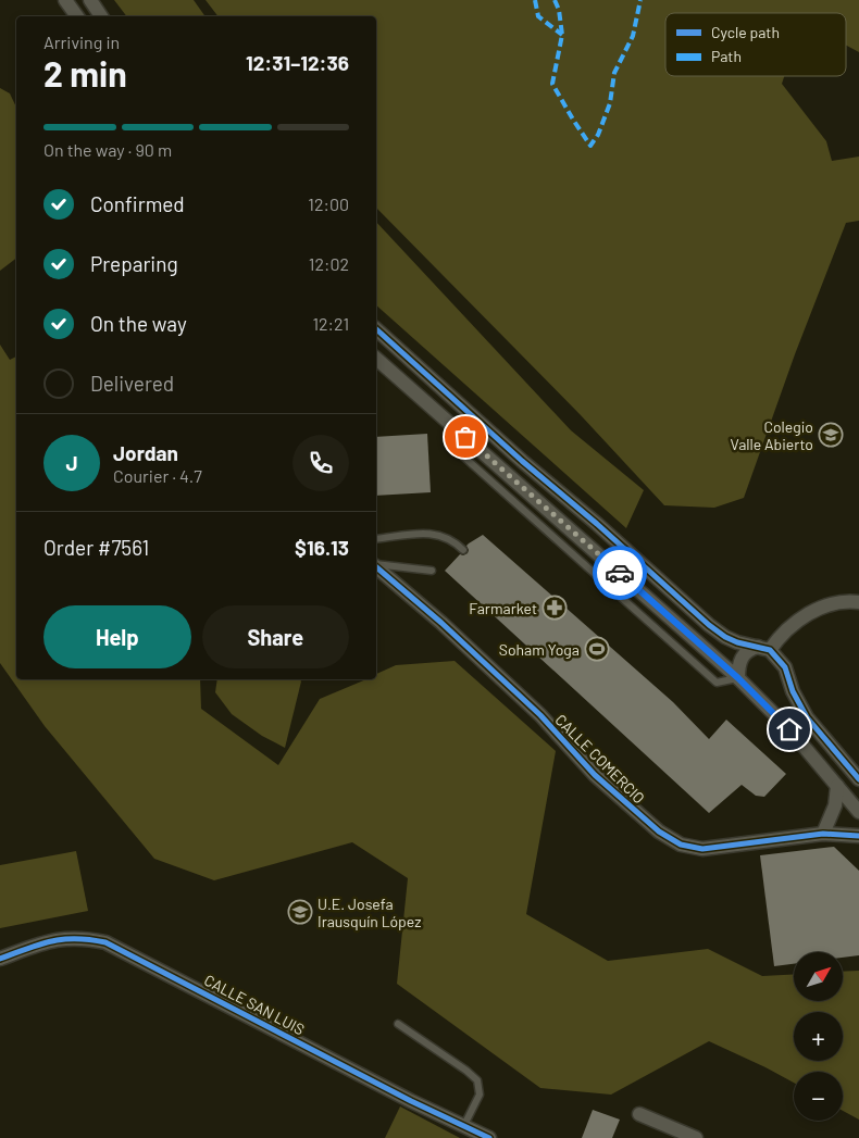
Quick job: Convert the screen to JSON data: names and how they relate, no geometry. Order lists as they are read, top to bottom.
{
  "streets": {
    "street": ["CALLE COMERCIO", "CALLE SAN LUIS"]
  },
  "places": {
    "school or university": ["Colegio Valle Abierto", "U.E. Josefa Irausquín López"],
    "pharmacy": ["Farmarket"],
    "sports": ["Soham Yoga"]
  },
  "legend": ["Cycle path", "Path"],
  "north": "top right",
  "page": {
    "heading": ["2 min", "Arriving in", "12:31–12:36"],
    "panel": [
      "Jordan",
      "Courier · 4.7",
      "Order #7561",
      "$16.13"
    ],
    "bar": "On the way · 90 m",
    "list": [
      ["Confirmed", "12:00"],
      ["Preparing", "12:02"],
      ["On the way", "12:21"],
      "Delivered"
    ],
    "round": "J",
    "buttons": ["Help", "Share"],
    "map_buttons": ["+", "−"]
  }
}
